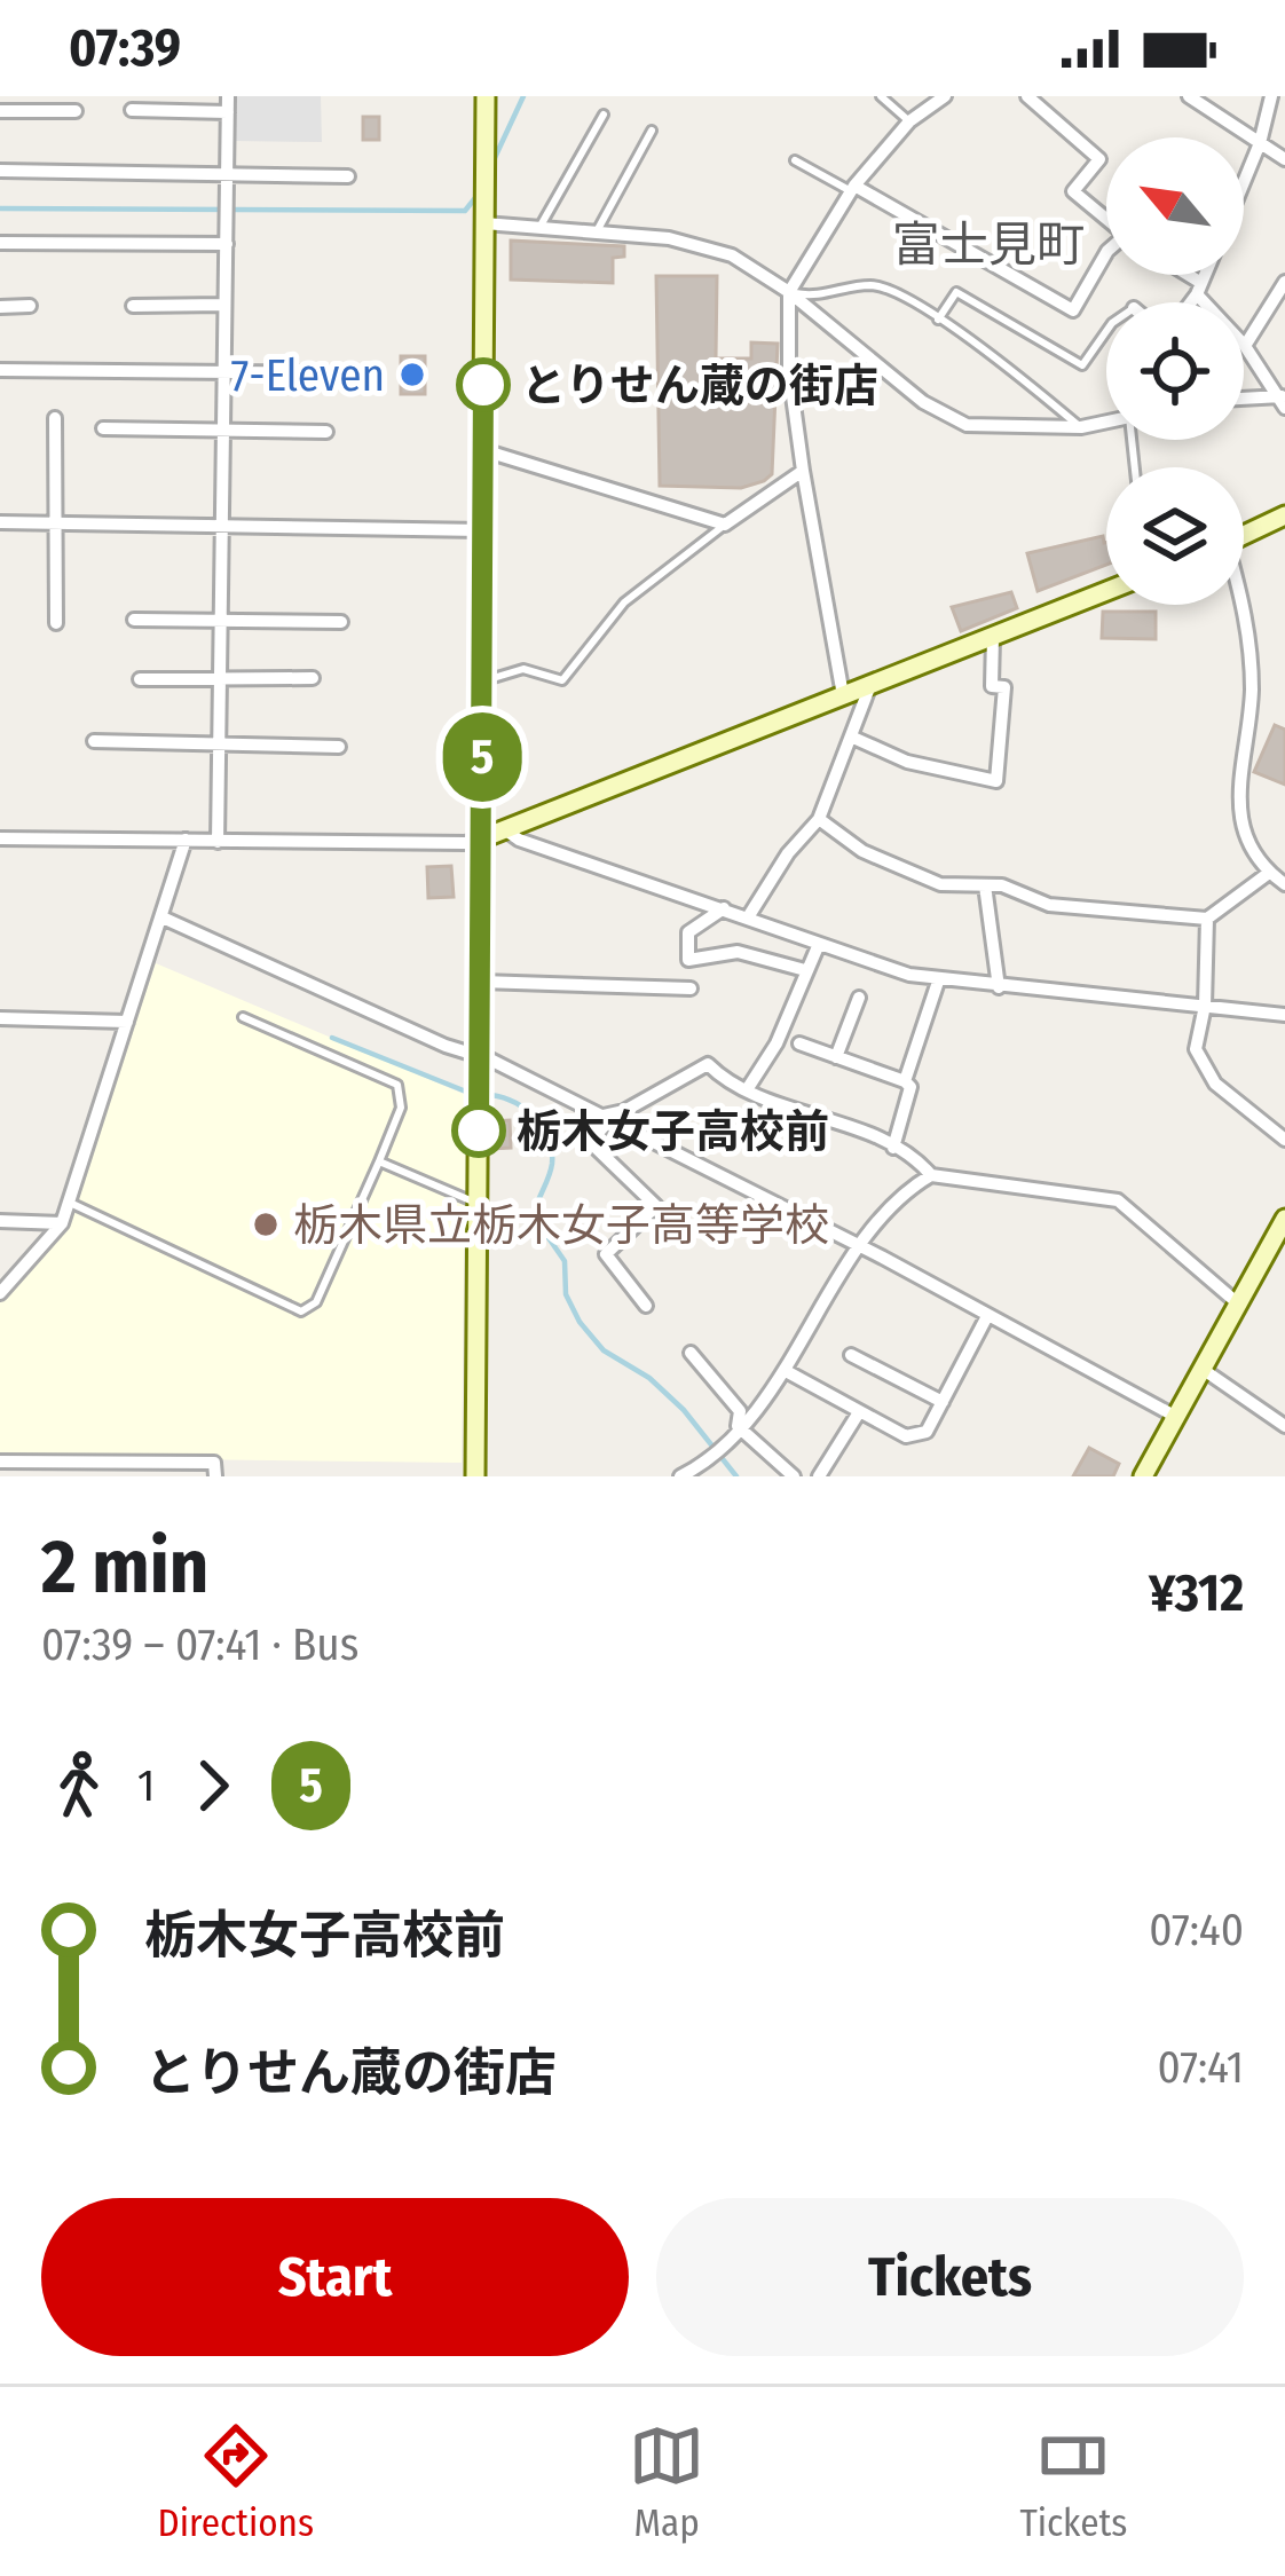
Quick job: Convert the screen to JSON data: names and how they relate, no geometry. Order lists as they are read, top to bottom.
{
  "districts": ["富士見町"],
  "places": [
    "7-Eleven",
    "とりせん蔵の街店",
    "栃木女子高校前",
    "栃木県立栃木女子高等学校"
  ],
  "lines": ["bus line 5"],
  "north": "top left",
  "page": {
    "status": "07:39",
    "on_map": "5",
    "heading": ["2 min", "07:39 – 07:41 · Bus", "¥312"],
    "legs": ["1", "5"],
    "list": [
      {
        "name": "栃木女子高校前",
        "value": "07:40"
      },
      {
        "name": "とりせん蔵の街店",
        "value": "07:41"
      }
    ],
    "buttons": ["Start", "Tickets"],
    "tabs": ["Directions", "Map", "Tickets"]
  }
}
